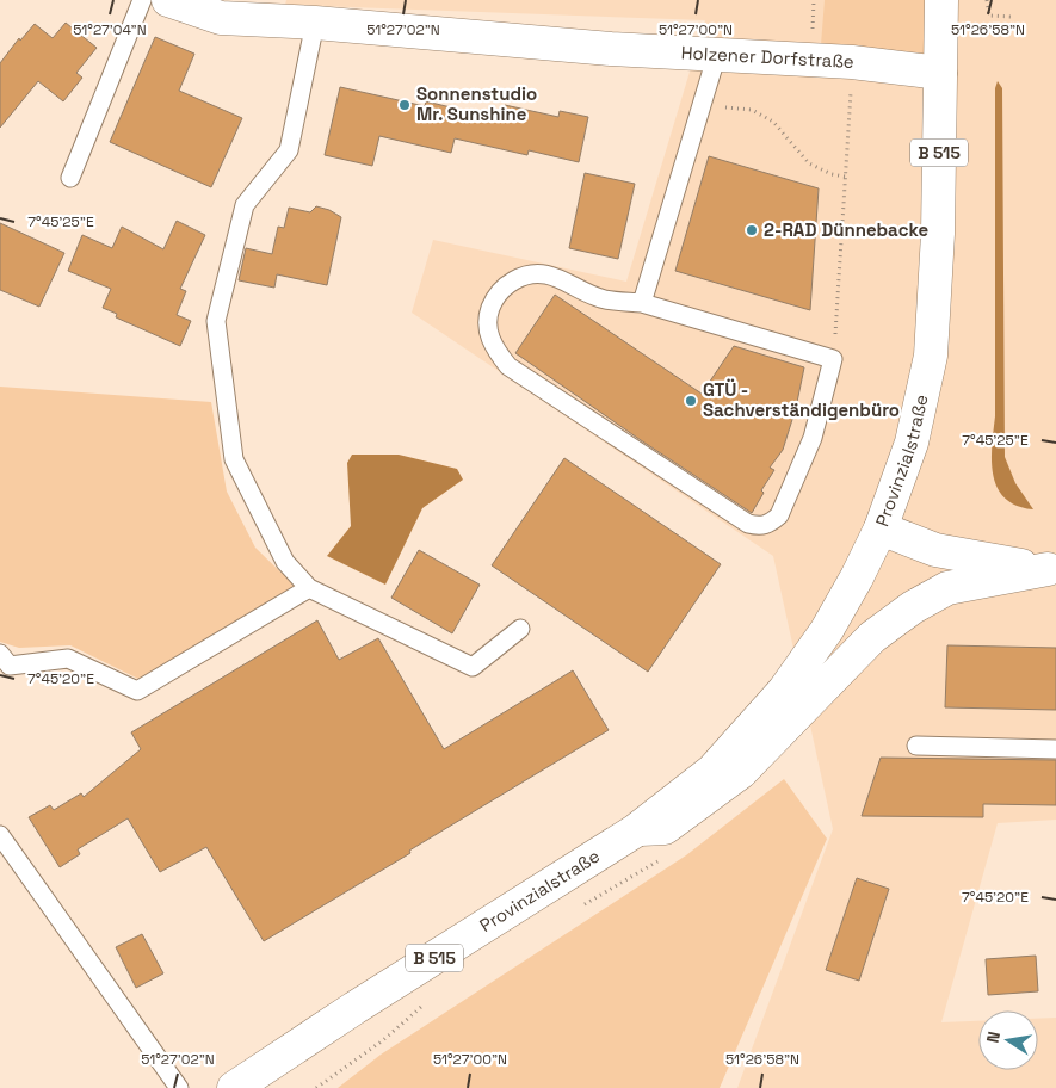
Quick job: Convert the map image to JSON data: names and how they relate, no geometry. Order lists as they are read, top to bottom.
{
  "streets": {
    "street": ["Holzener Dorfstraße", "B 515", "Provinzialstraße"]
  },
  "crossings": [
    ["Holzener Dorfstraße", "Provinzialstraße"]
  ],
  "places": ["Sonnenstudio Mr. Sunshine", "2-RAD Dünnebacke", "GTÜ - Sachverständigenbüro"],
  "north": "left",
  "coordinates": [
    "51°27'04\"N",
    "51°27'02\"N",
    "51°27'00\"N",
    "51°26'58\"N",
    "7°45'25\"E",
    "7°45'20\"E"
  ]
}
